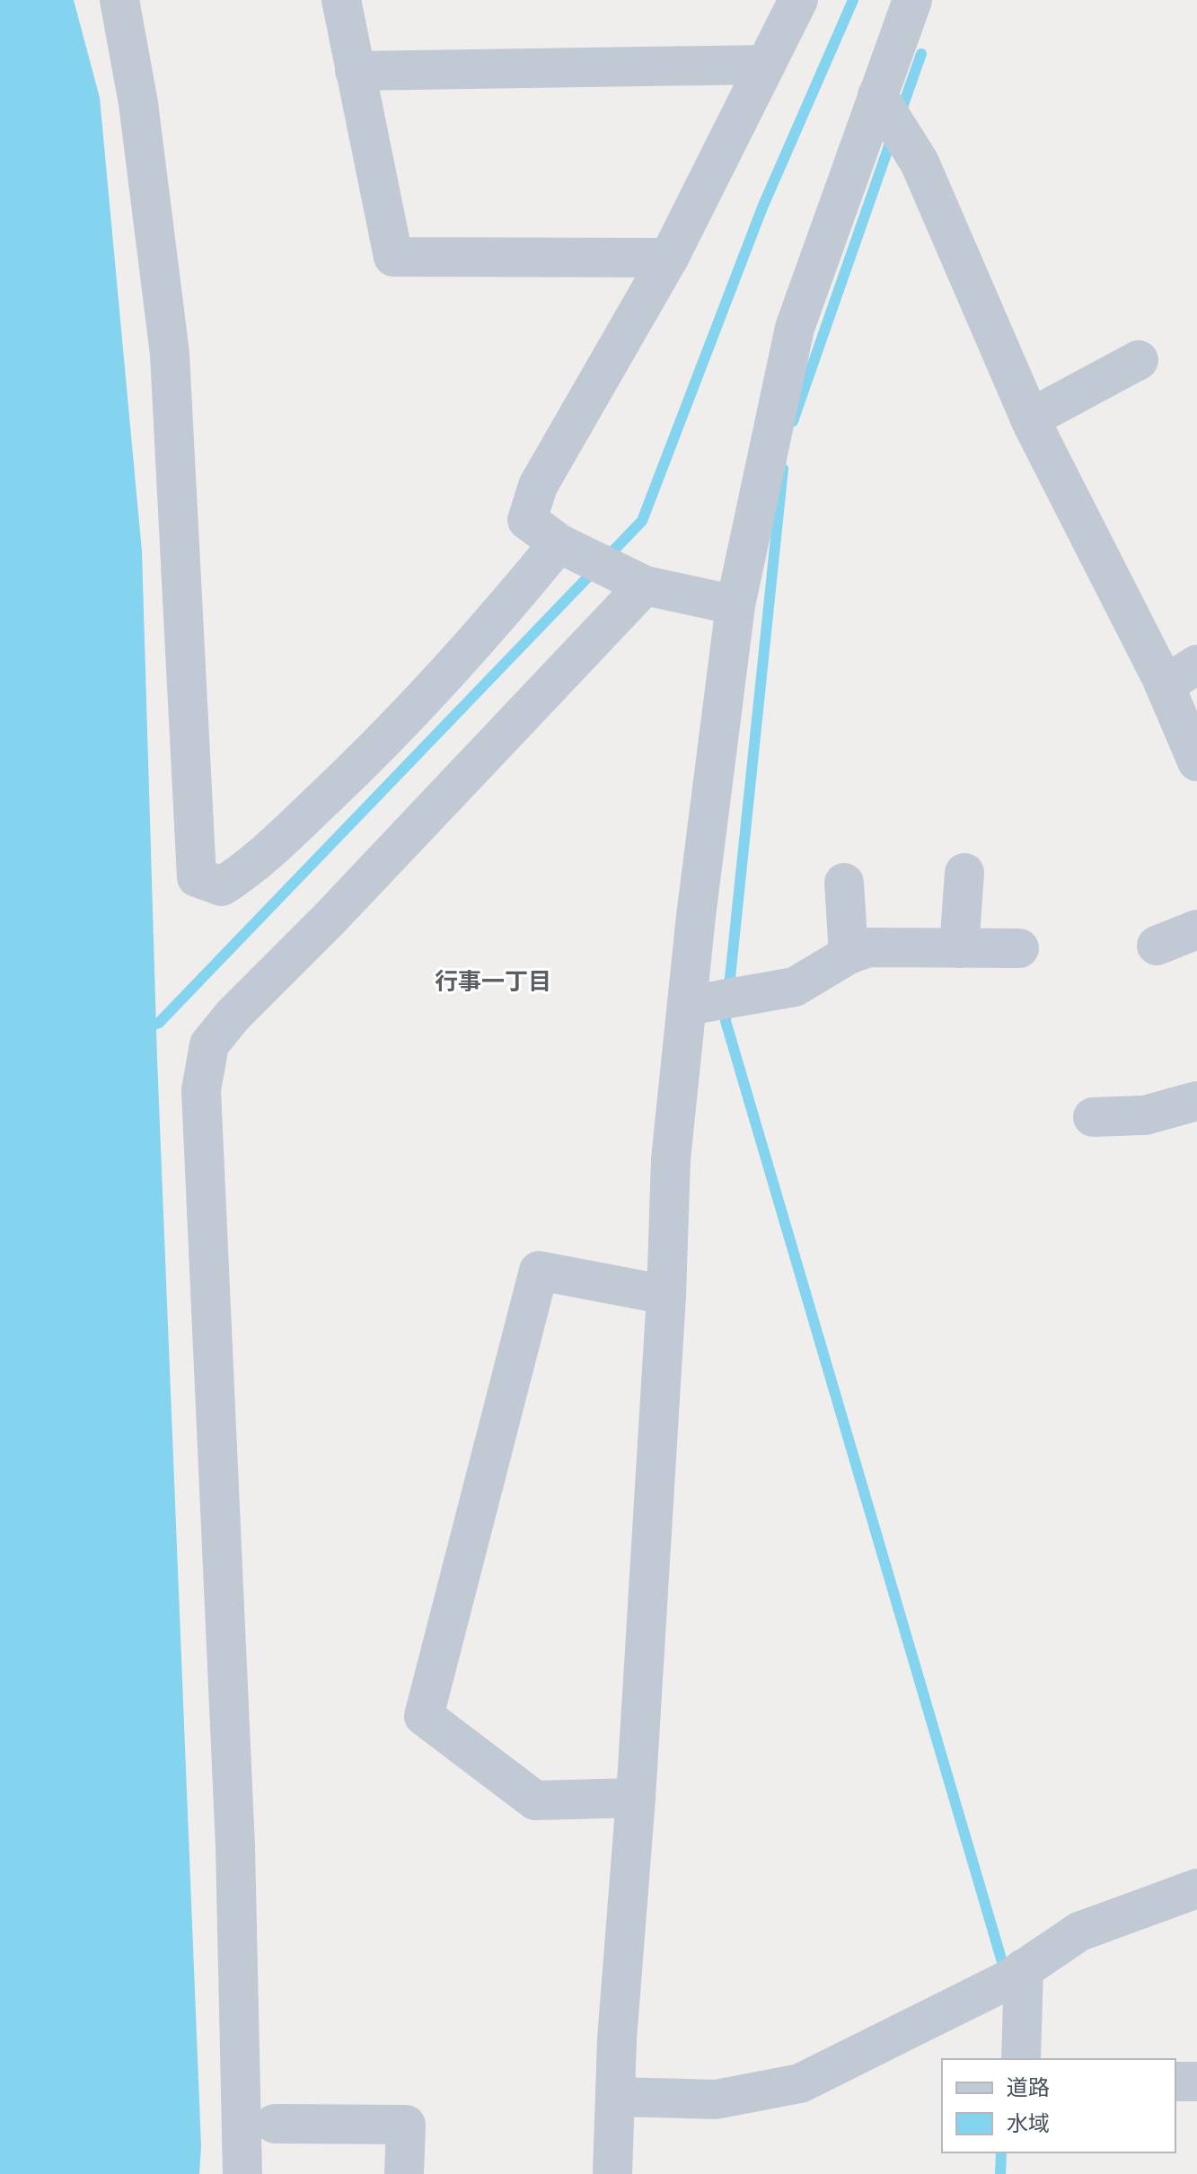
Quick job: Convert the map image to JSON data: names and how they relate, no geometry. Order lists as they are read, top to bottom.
{
  "districts": ["行事一丁目"],
  "legend": ["道路", "水域"]
}
